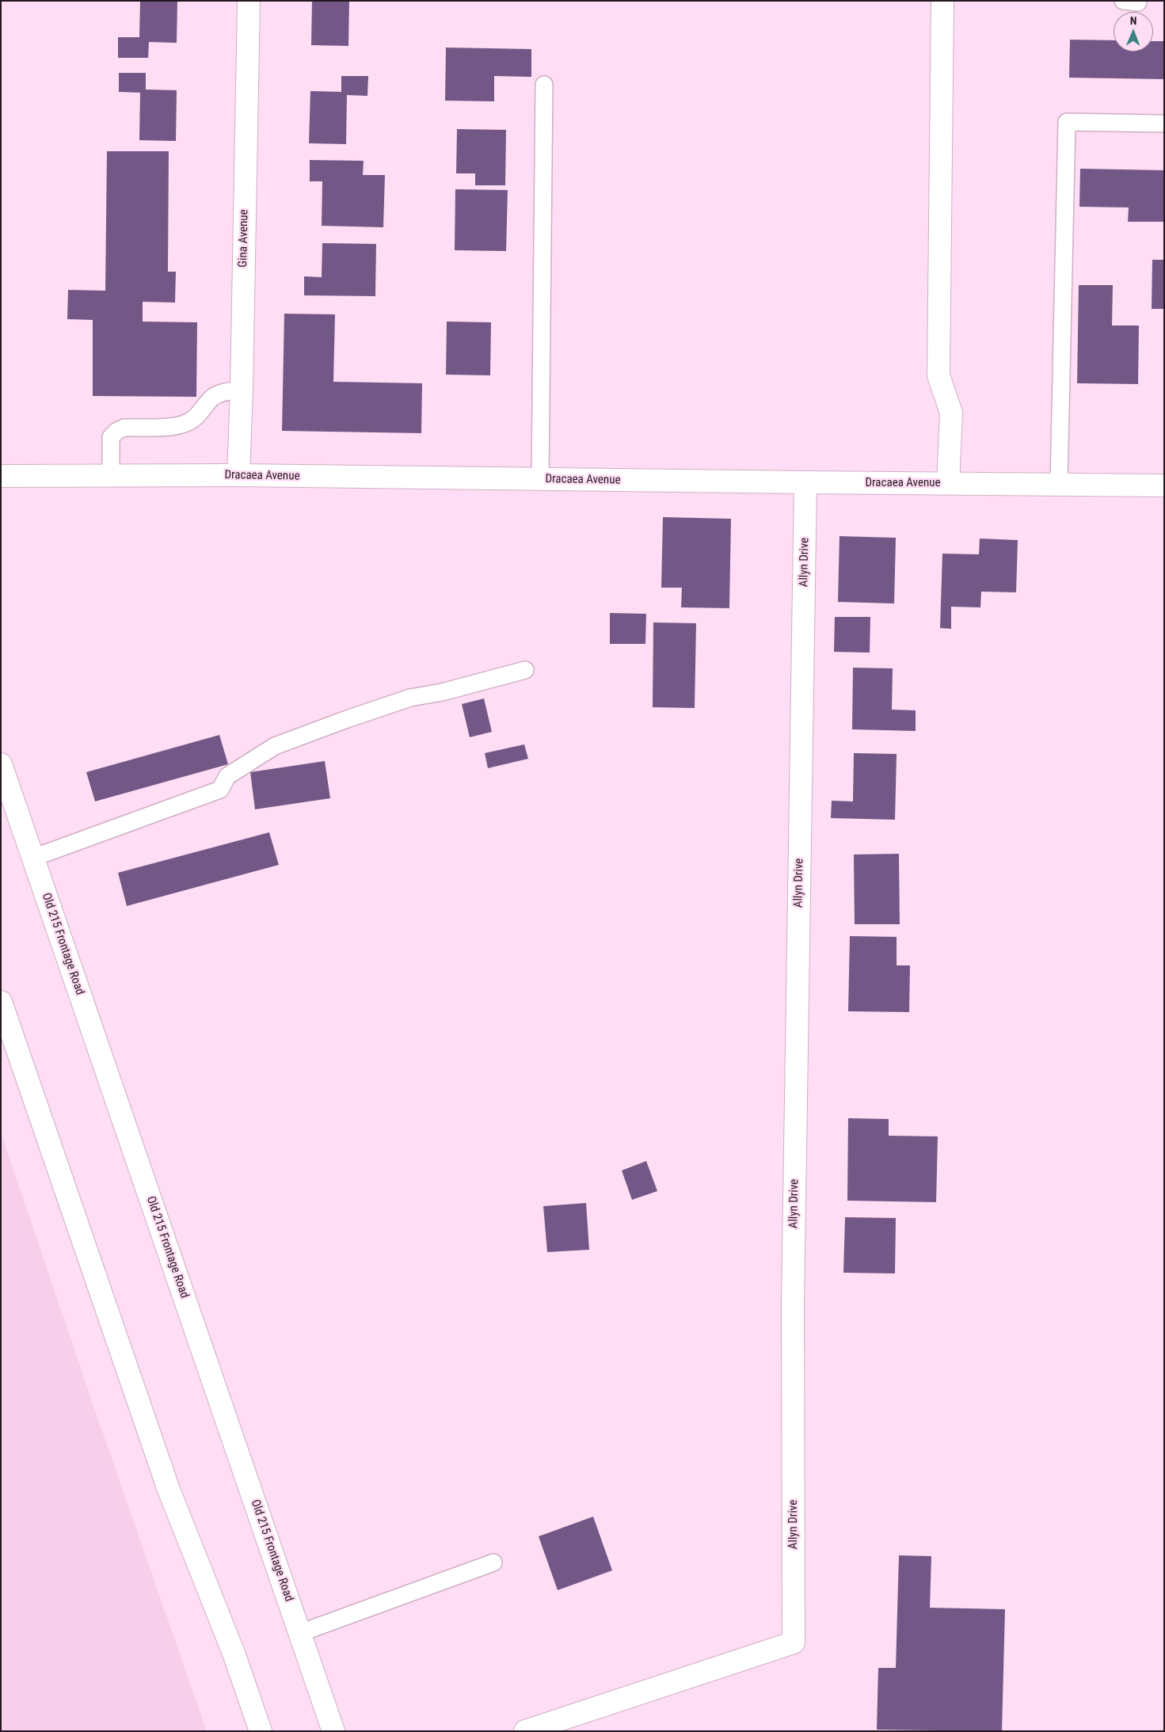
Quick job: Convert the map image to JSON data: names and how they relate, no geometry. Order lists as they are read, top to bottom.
{
  "streets": {
    "street": [
      "Gina Avenue",
      "Dracaea Avenue",
      "Allyn Drive",
      "Old 215 Frontage Road"
    ]
  },
  "crossings": [
    ["Gina Avenue", "Dracaea Avenue"],
    ["Dracaea Avenue", "Allyn Drive"]
  ],
  "north": "top"
}
